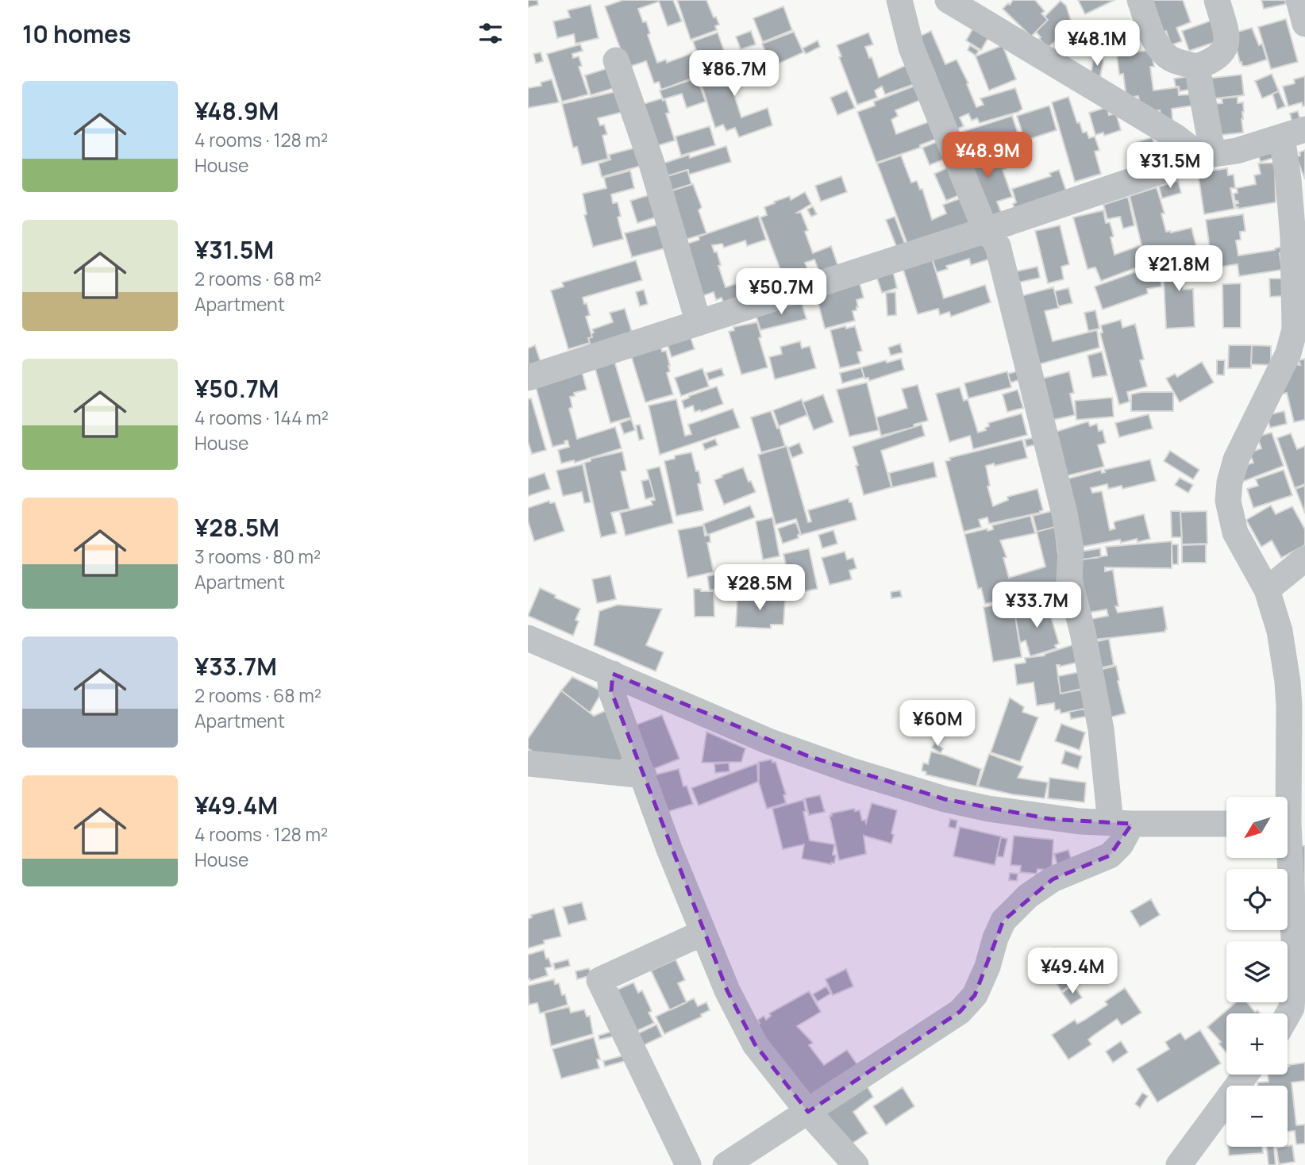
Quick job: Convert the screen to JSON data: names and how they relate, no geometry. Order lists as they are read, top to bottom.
{
  "north": "bottom left",
  "page": {
    "heading": "10 homes",
    "price": [
      "¥48.1M",
      "¥86.7M",
      "¥48.9M",
      "¥31.5M",
      "¥21.8M",
      "¥50.7M",
      "¥28.5M",
      "¥33.7M",
      "¥60M",
      "¥49.4M"
    ],
    "list": [
      {
        "name": "¥48.9M",
        "note": "4 rooms · 128 m² · House"
      },
      {
        "name": "¥31.5M",
        "note": "2 rooms · 68 m² · Apartment"
      },
      {
        "name": "¥50.7M",
        "note": "4 rooms · 144 m² · House"
      },
      {
        "name": "¥28.5M",
        "note": "3 rooms · 80 m² · Apartment"
      },
      {
        "name": "¥33.7M",
        "note": "2 rooms · 68 m² · Apartment"
      },
      {
        "name": "¥49.4M",
        "note": "4 rooms · 128 m² · House"
      }
    ],
    "map_buttons": ["+", "−"]
  }
}
